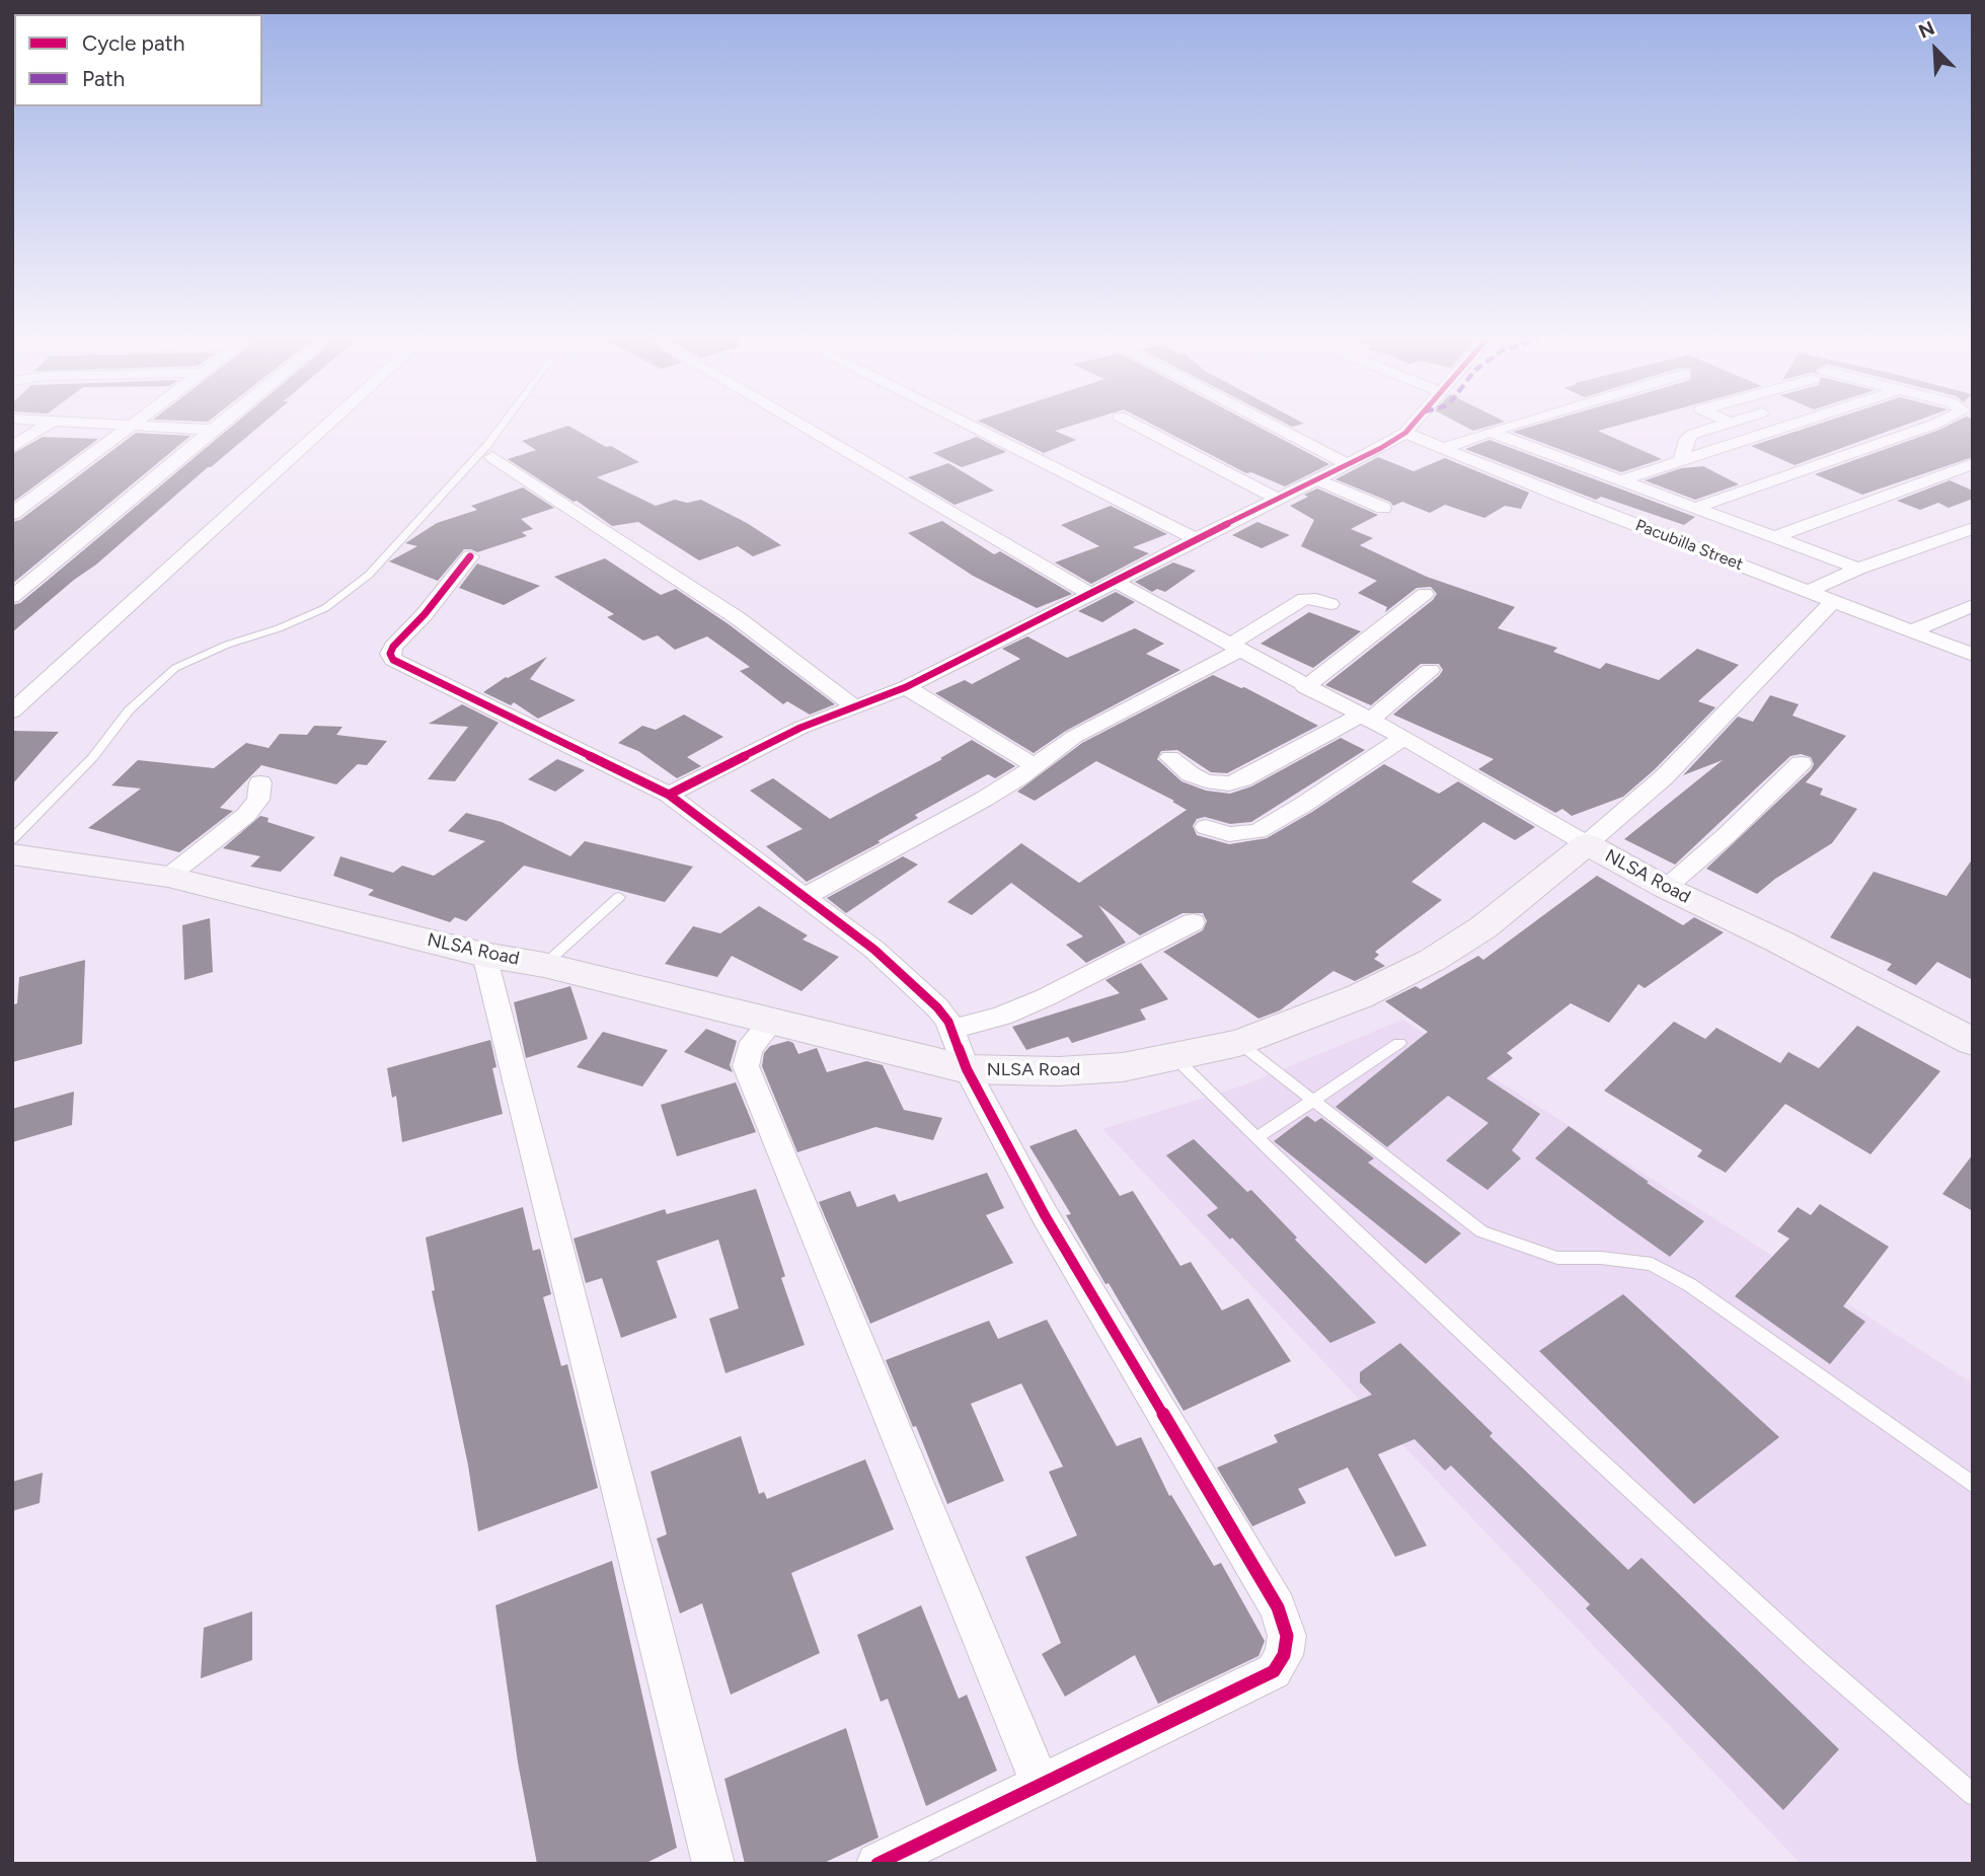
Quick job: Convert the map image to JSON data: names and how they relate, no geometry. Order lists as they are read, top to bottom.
{
  "streets": {
    "main road": ["NLSA Road"],
    "street": ["Pacubilla Street"]
  },
  "legend": ["Cycle path", "Path"],
  "north": "top left"
}
